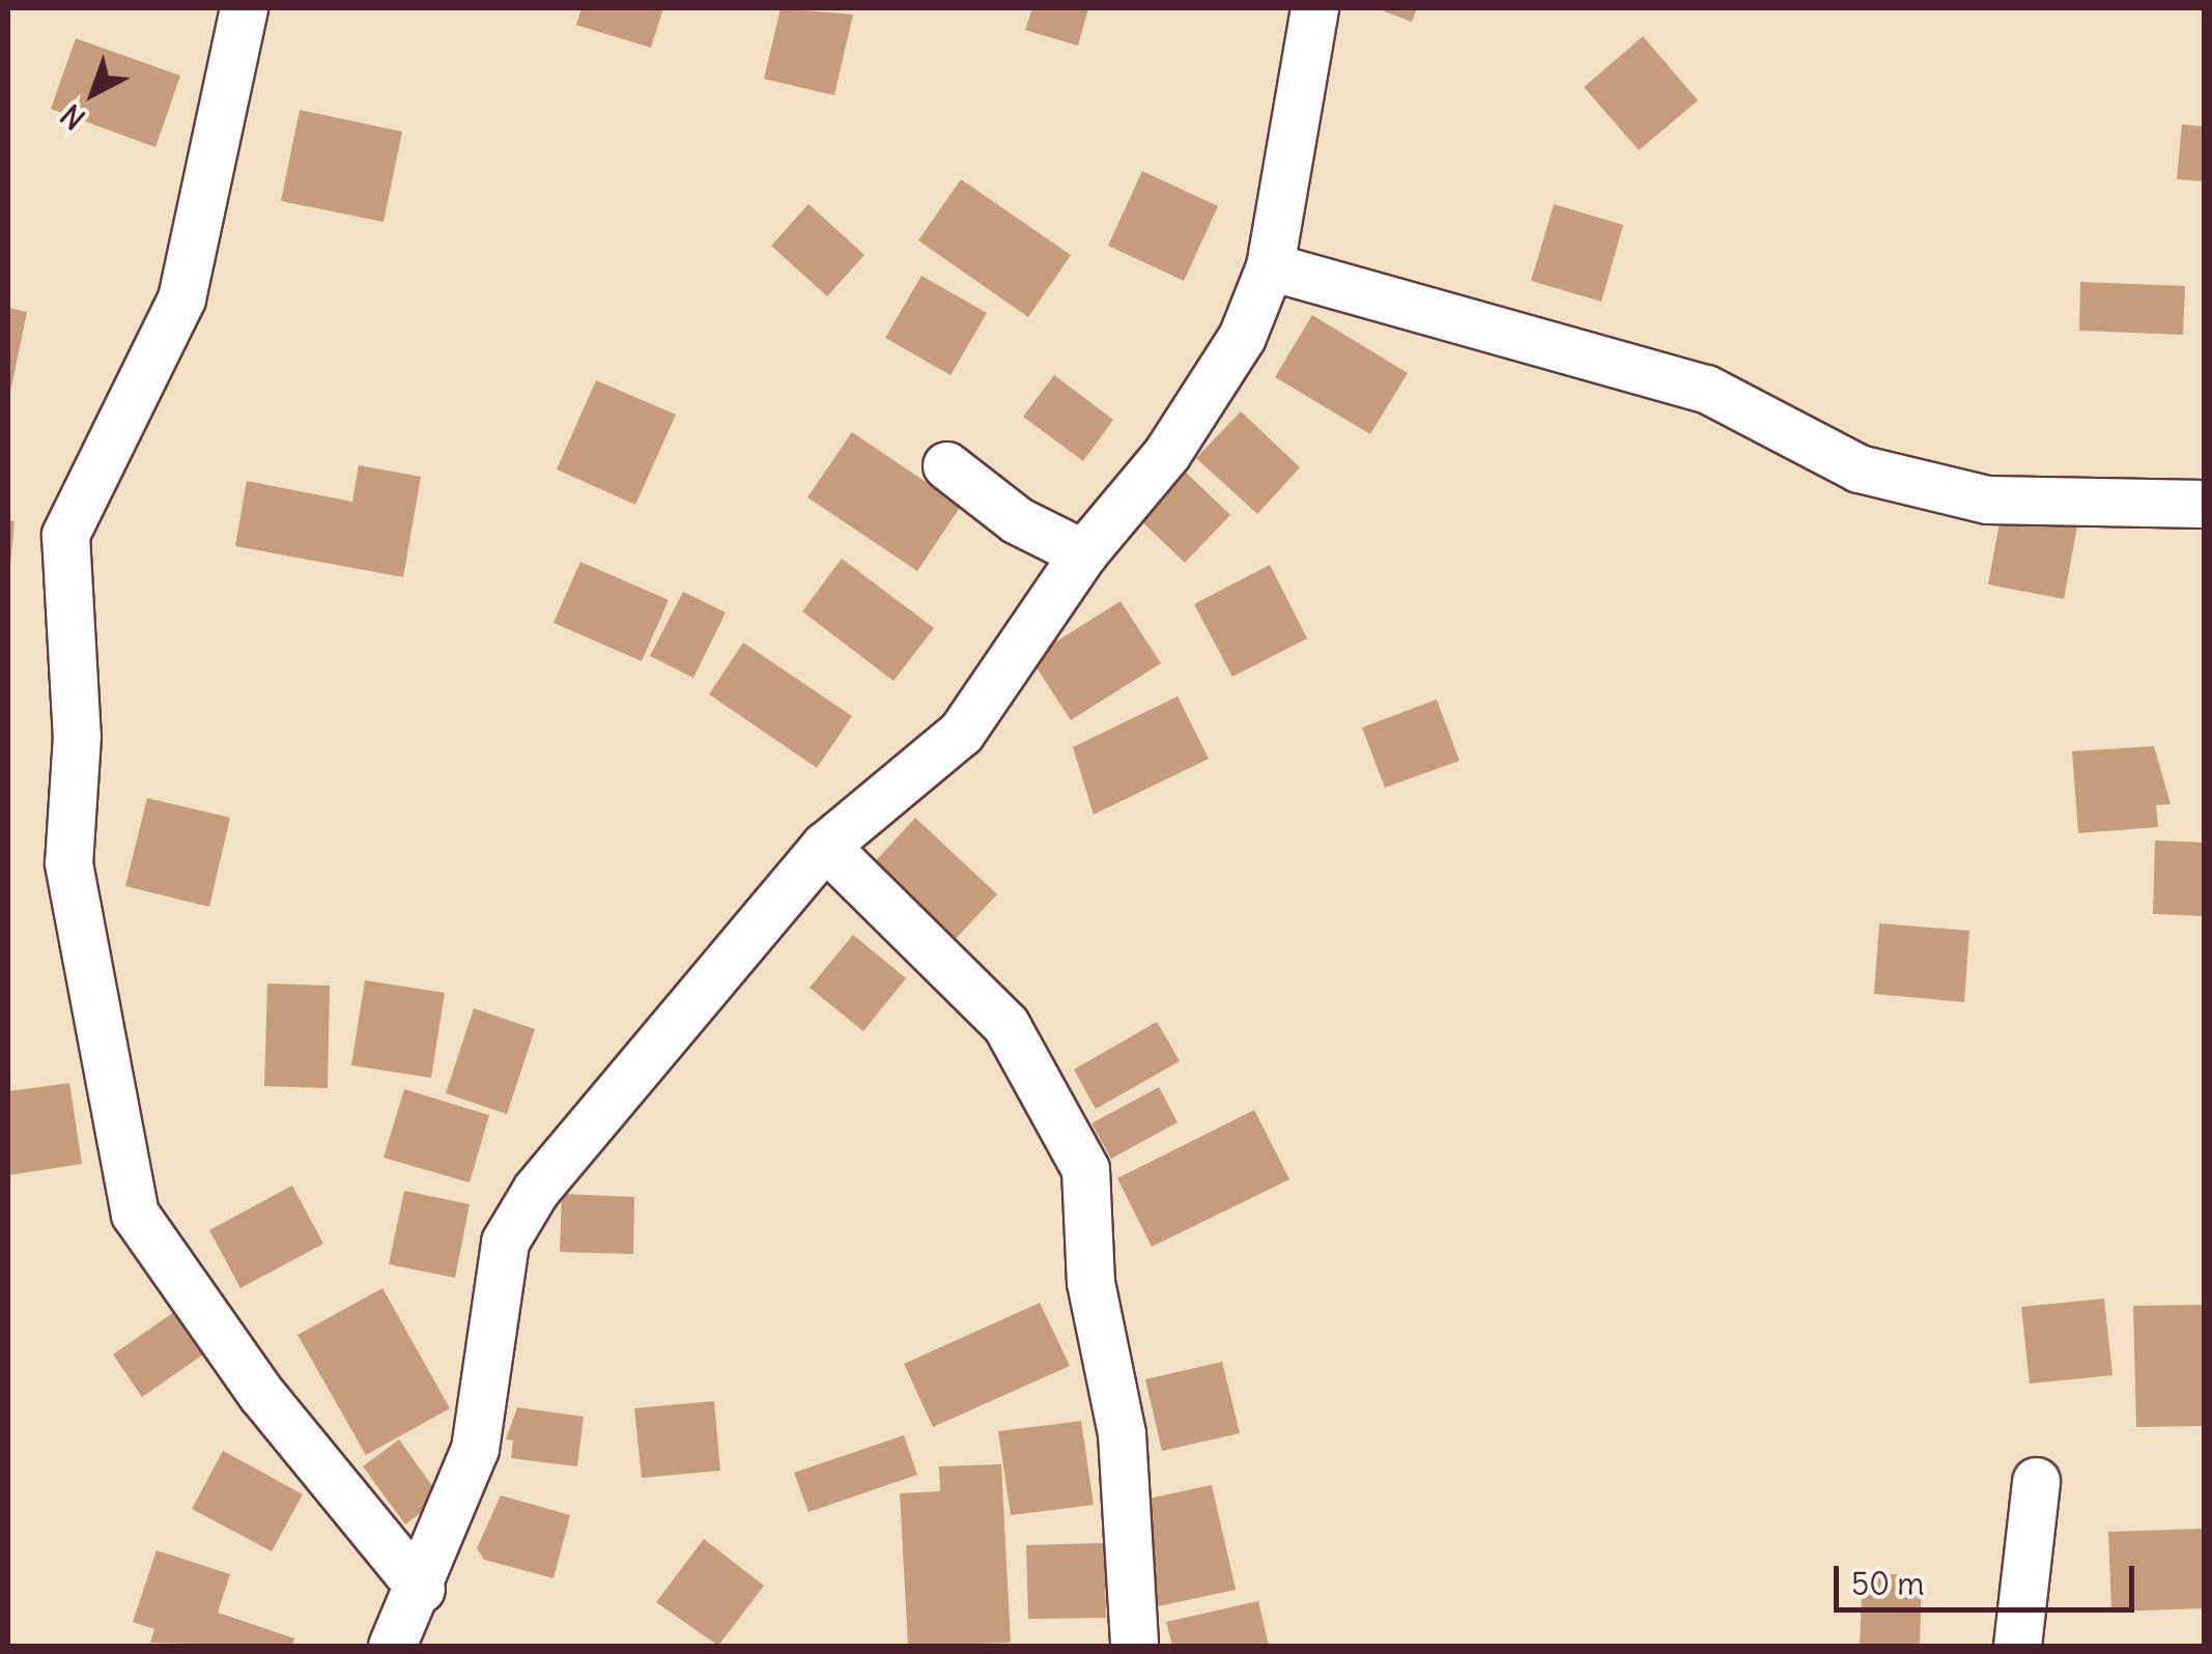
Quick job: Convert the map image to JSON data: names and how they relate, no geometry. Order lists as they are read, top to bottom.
{
  "scale_bar": "50 m",
  "north": "bottom left"
}
